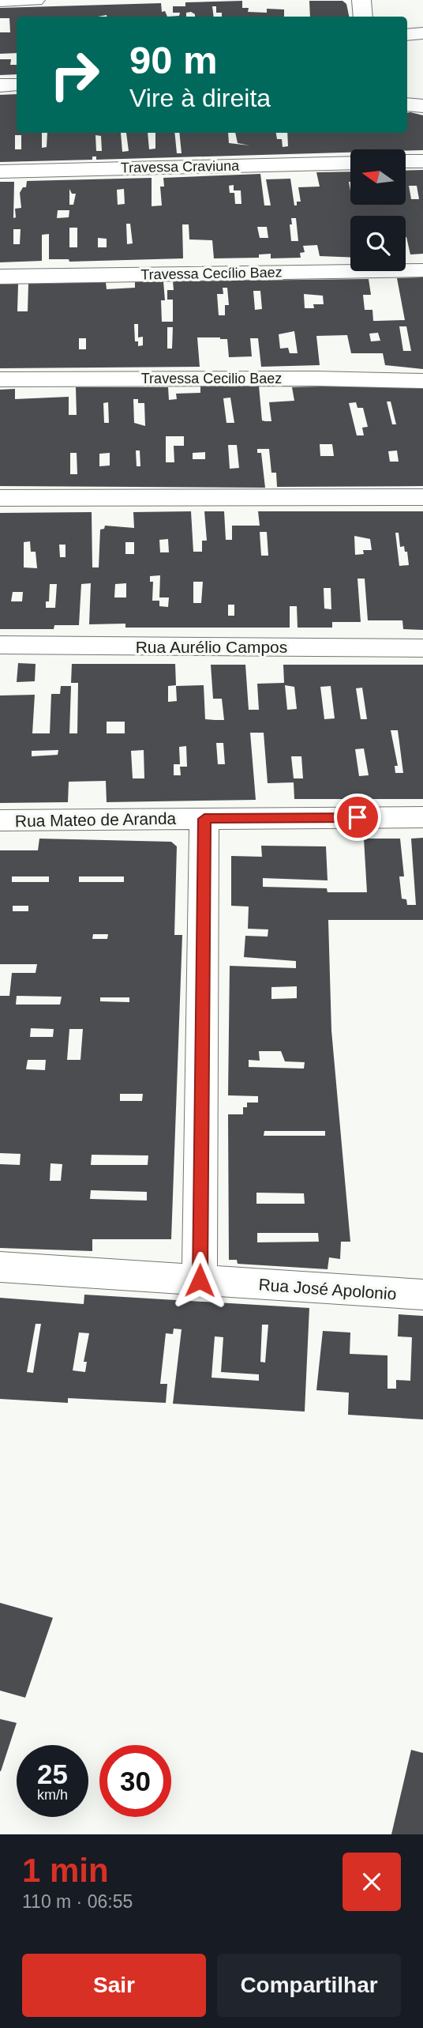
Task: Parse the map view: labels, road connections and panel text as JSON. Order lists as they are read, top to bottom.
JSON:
{
  "streets": {
    "street": [
      "Travessa Craviuna",
      "Travessa Cecílio Baez",
      "Travessa Cecilio Baez",
      "Rua Aurélio Campos",
      "Rua Mateo de Aranda",
      "Rua José Apolonio"
    ]
  },
  "north": "left",
  "page": {
    "turn": ["90 m", "Vire à direita"],
    "speed": "25 km/h",
    "limit": "30",
    "heading": ["1 min", "110 m · 06:55"],
    "buttons": ["Sair", "Compartilhar"]
  }
}
